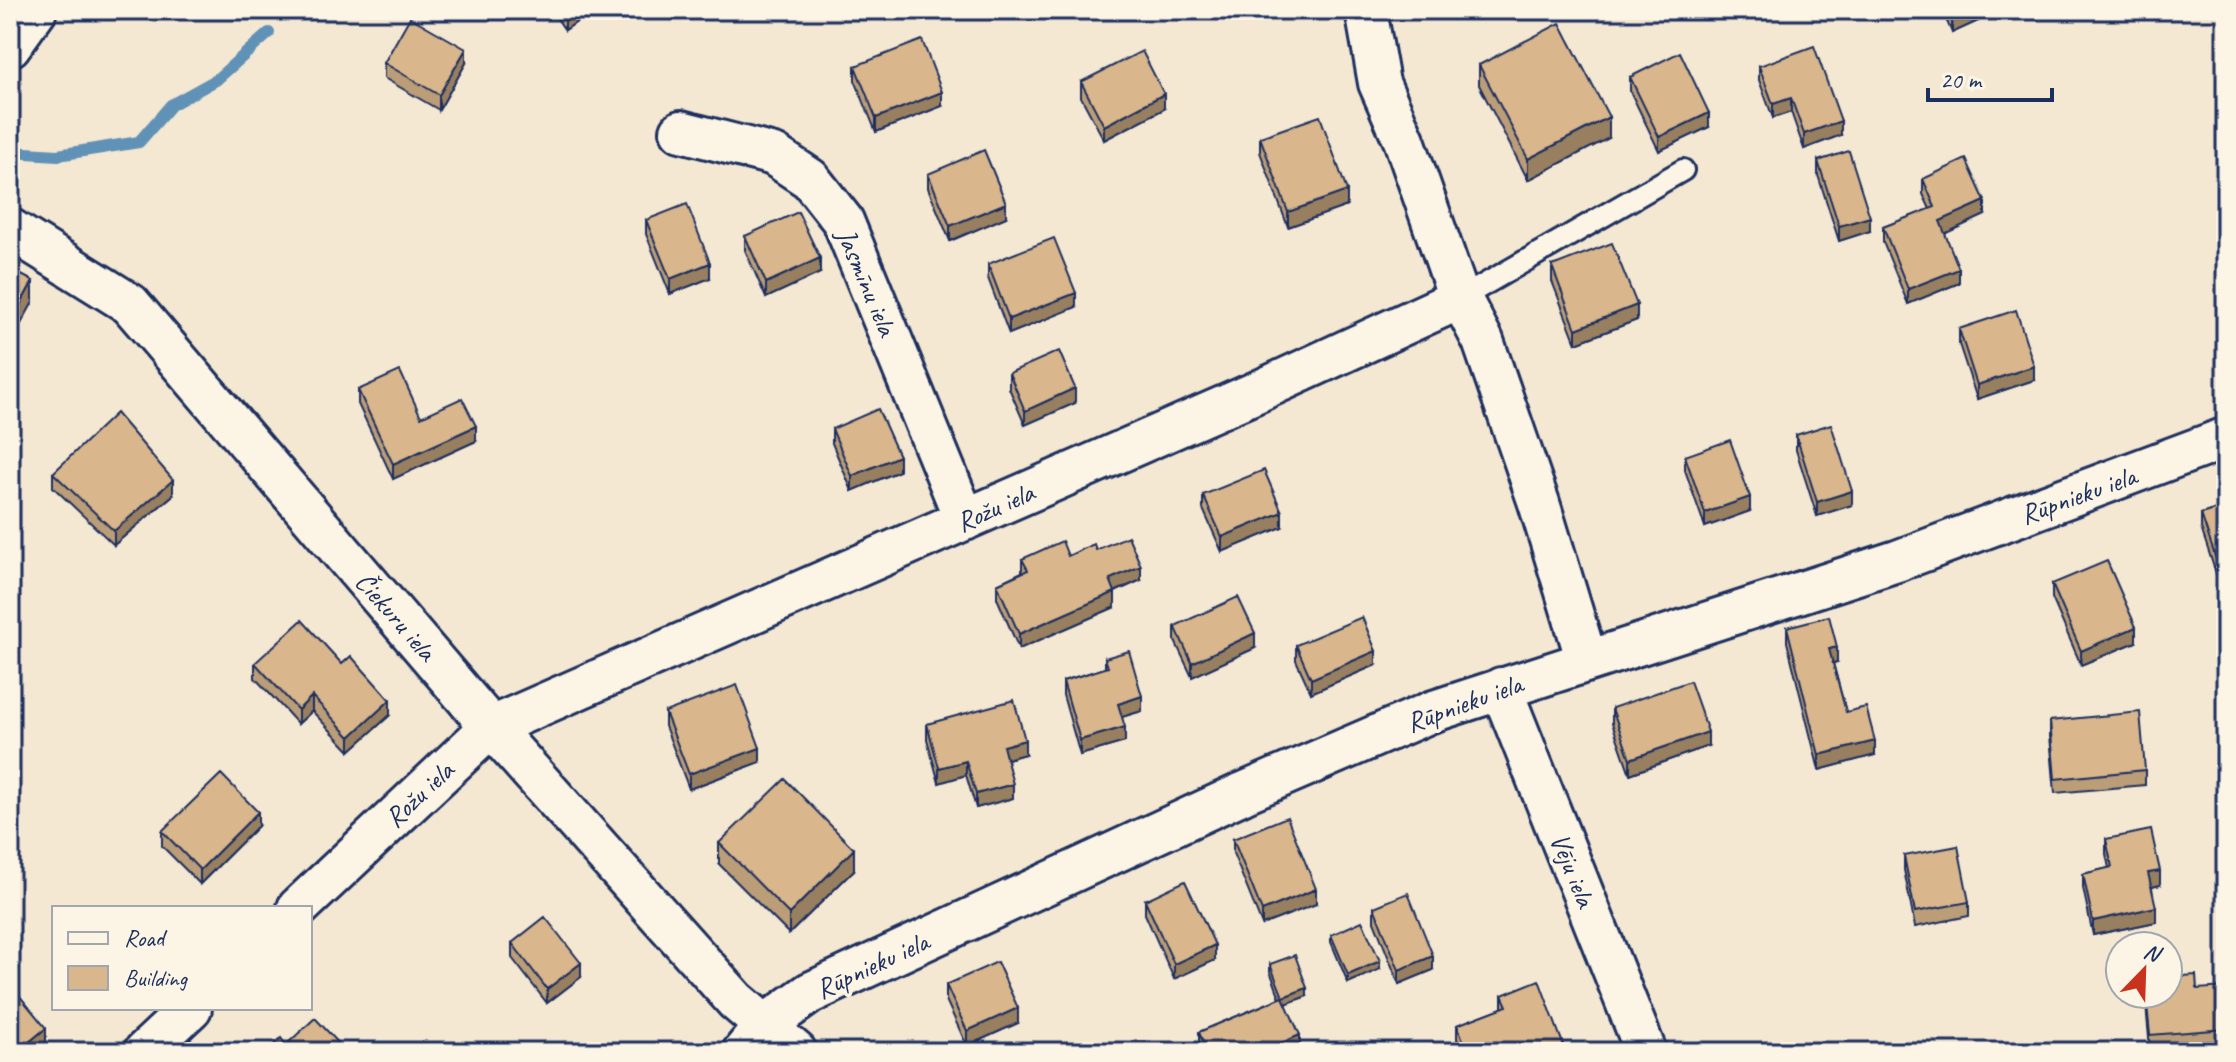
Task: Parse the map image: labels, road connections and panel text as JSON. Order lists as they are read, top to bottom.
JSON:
{
  "streets": {
    "street": [
      "Jasmīnu iela",
      "Rūpnieku iela",
      "Rožu iela",
      "Čiekuru iela",
      "Vēju iela"
    ]
  },
  "crossings": [
    ["Jasmīnu iela", "Rožu iela"],
    ["Rūpnieku iela", "Čiekuru iela"],
    ["Rūpnieku iela", "Vēju iela"],
    ["Rožu iela", "Čiekuru iela"]
  ],
  "legend": ["Road", "Building"],
  "scale_bar": "20 m",
  "north": "top right"
}
